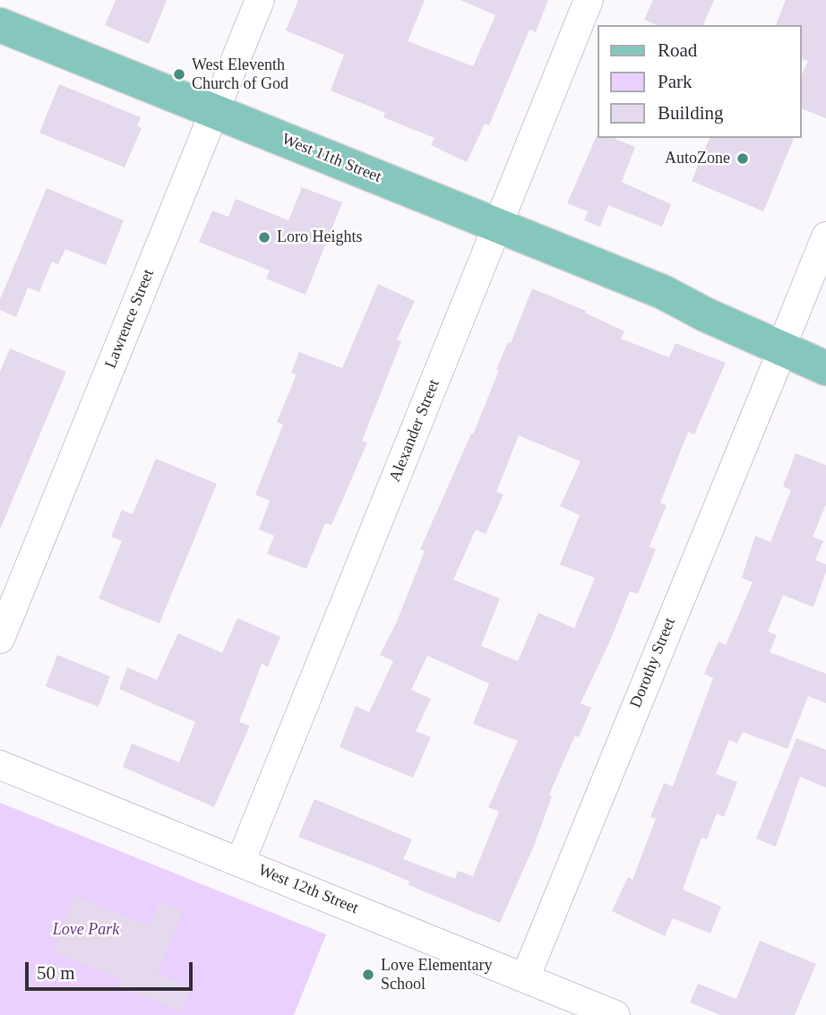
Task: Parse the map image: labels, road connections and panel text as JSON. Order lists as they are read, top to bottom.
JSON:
{
  "streets": {
    "main road": ["West 11th Street"],
    "street": [
      "Lawrence Street",
      "Alexander Street",
      "Dorothy Street",
      "West 12th Street"
    ]
  },
  "crossings": [
    ["West 11th Street", "Lawrence Street"],
    ["West 11th Street", "Alexander Street"],
    ["West 11th Street", "Dorothy Street"],
    ["Alexander Street", "West 12th Street"],
    ["Dorothy Street", "West 12th Street"]
  ],
  "parks": ["Love Park"],
  "places": [
    "West Eleventh Church of God",
    "AutoZone",
    "Loro Heights",
    "Love Elementary School"
  ],
  "legend": ["Road", "Park", "Building"],
  "scale_bar": "50 m"
}
